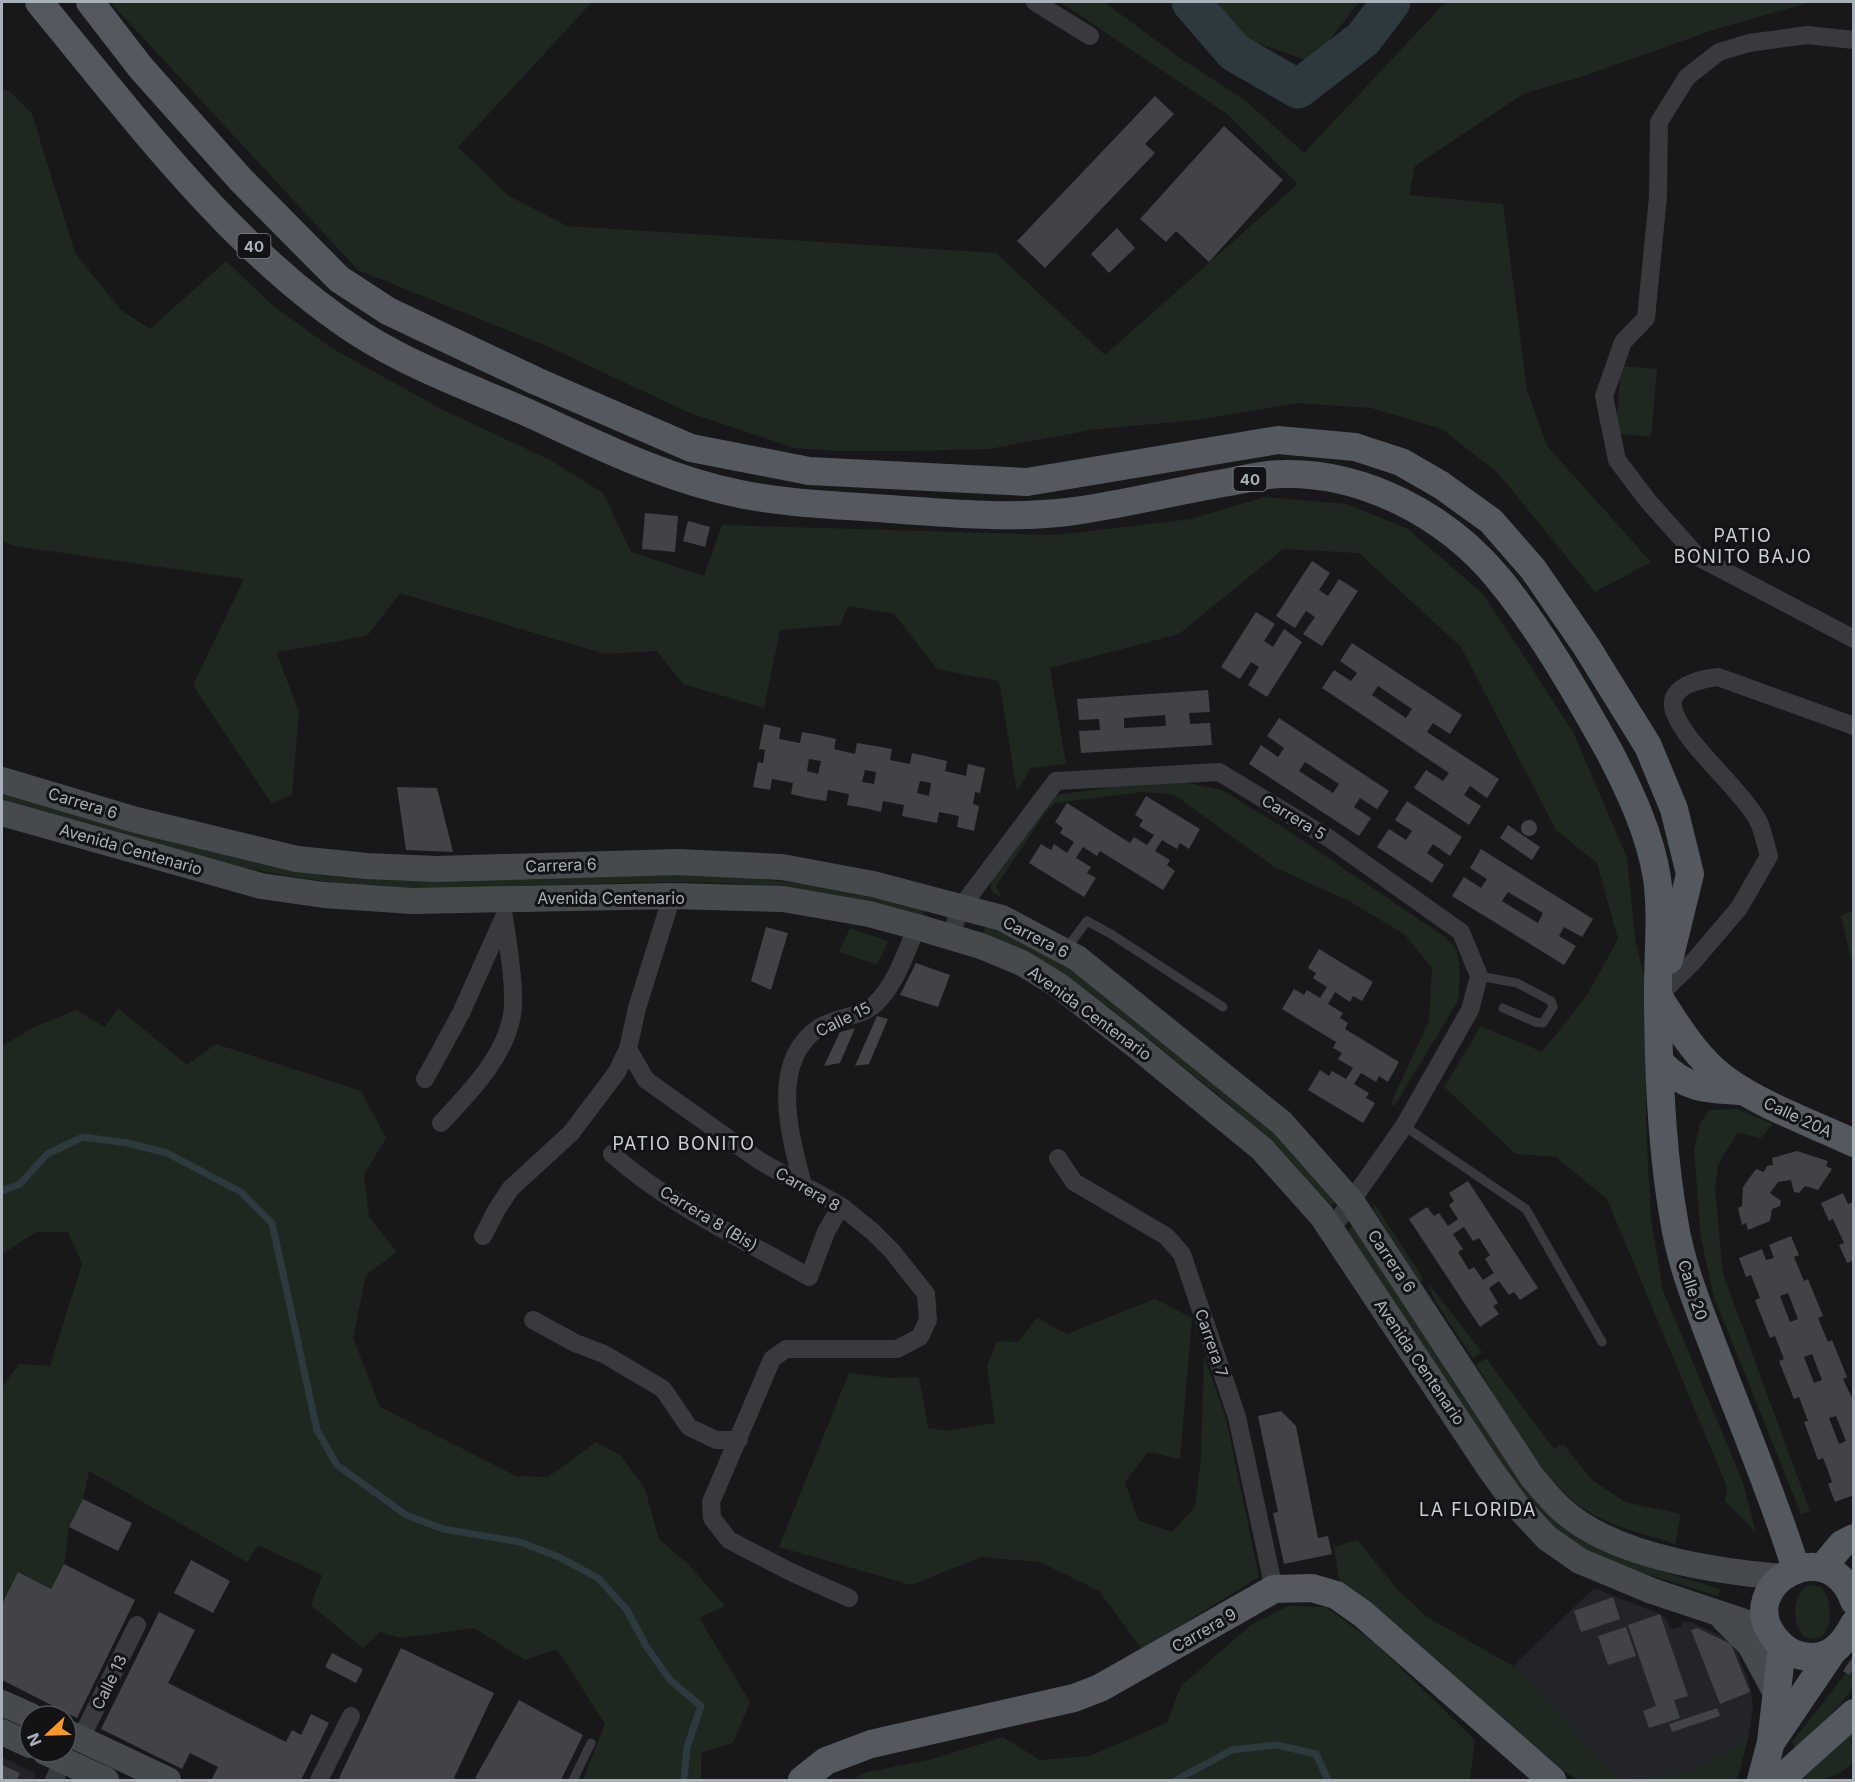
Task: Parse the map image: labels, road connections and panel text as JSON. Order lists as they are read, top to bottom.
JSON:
{
  "streets": {
    "main road": [
      "40",
      "Carrera 6",
      "Avenida Centenario",
      "Calle 20A",
      "Calle 20",
      "Carrera 9"
    ],
    "street": [
      "Carrera 5",
      "Calle 15",
      "Carrera 8",
      "Carrera 8 (Bis)",
      "Carrera 7",
      "Calle 13"
    ]
  },
  "crossings": [
    ["40", "Calle 20"],
    ["Carrera 6", "Carrera 5"],
    ["Carrera 6", "Calle 20"],
    ["Avenida Centenario", "Calle 15"],
    ["Calle 15", "Carrera 8"],
    ["Carrera 8", "Carrera 8 (Bis)"],
    ["Carrera 7", "Carrera 9"]
  ],
  "districts": ["PATIO BONITO BAJO", "PATIO BONITO", "LA FLORIDA"],
  "north": "left"
}
